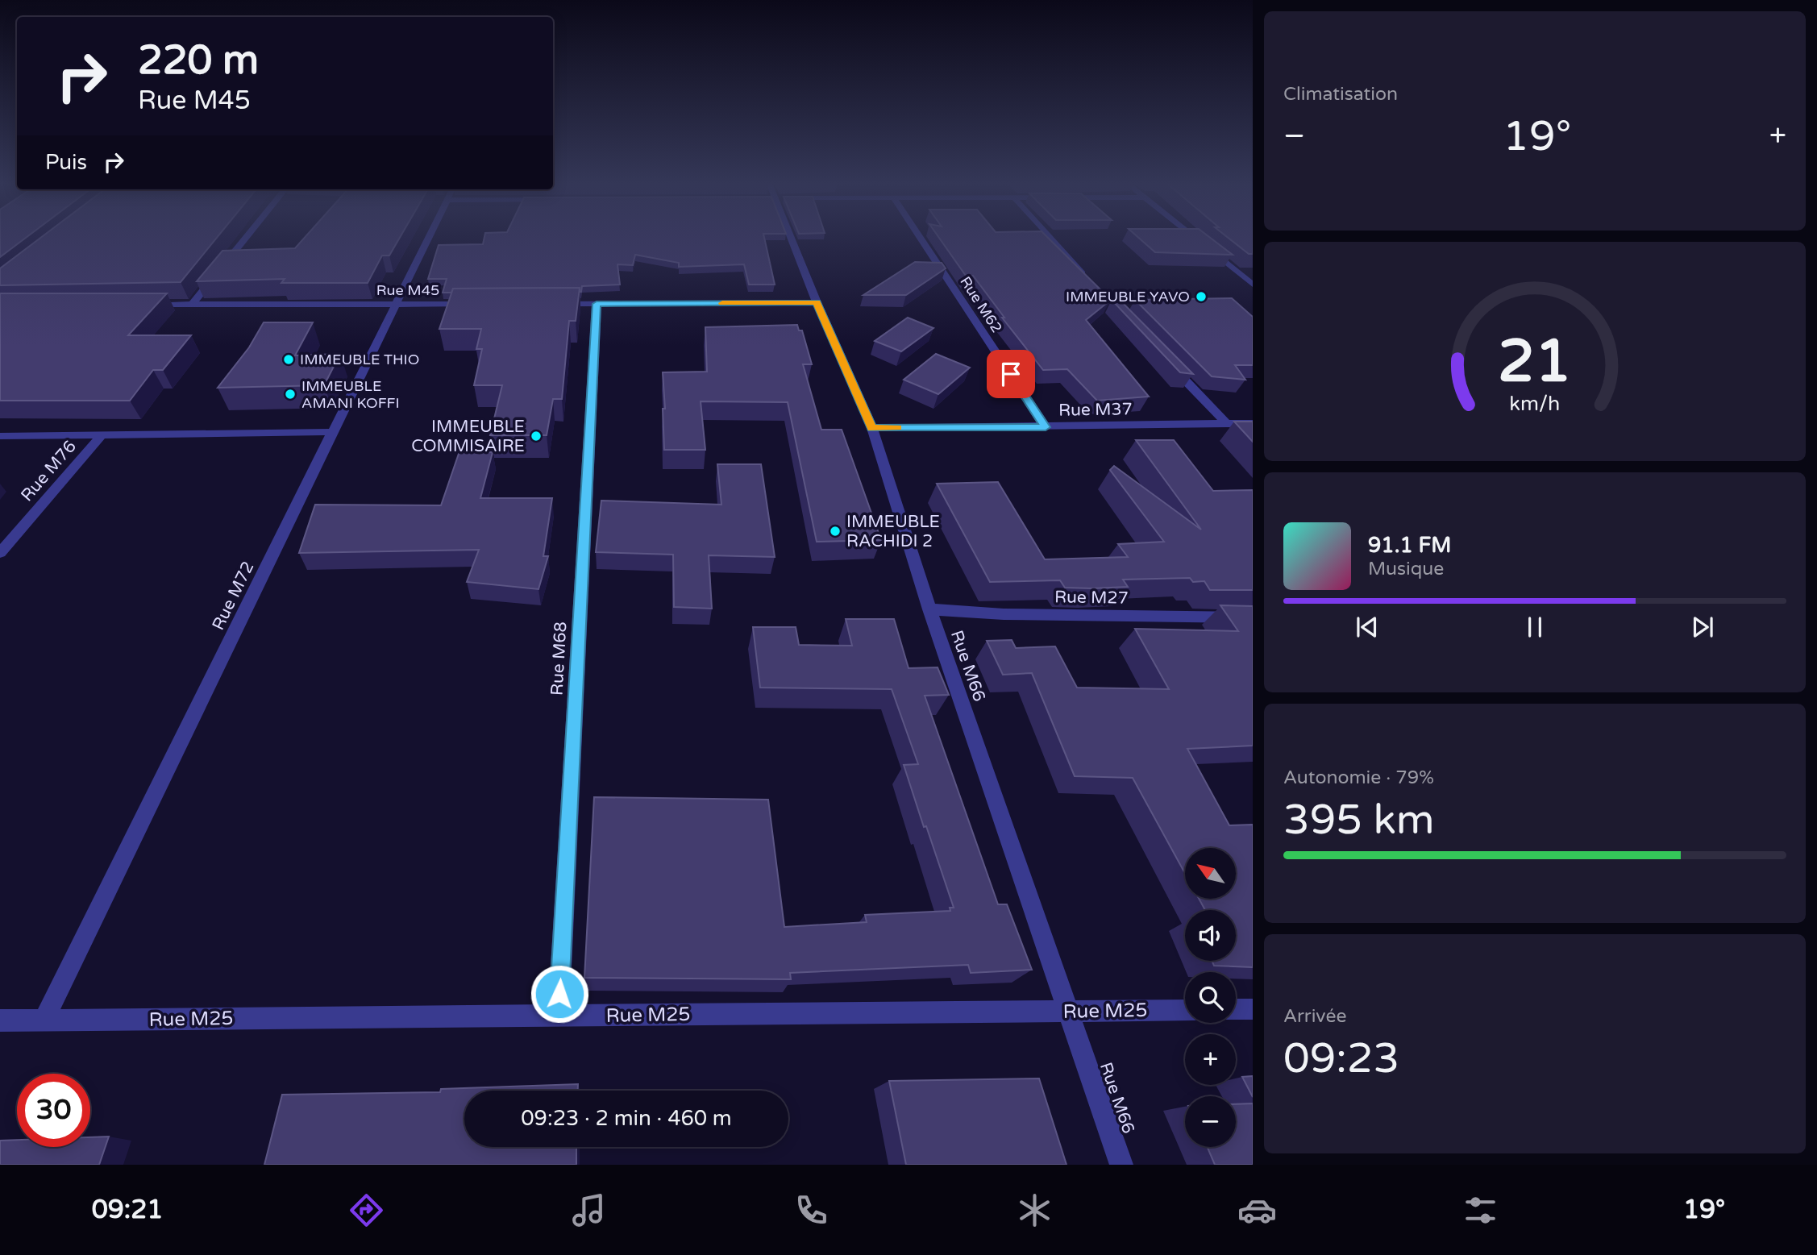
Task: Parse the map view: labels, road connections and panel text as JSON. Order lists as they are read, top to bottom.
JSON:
{
  "streets": {
    "street": [
      "Rue M45",
      "Rue M62",
      "Rue M37",
      "Rue M76",
      "Rue M72",
      "Rue M27",
      "Rue M68",
      "Rue M66",
      "Rue M25"
    ]
  },
  "crossings": [
    ["Rue M45", "Rue M72"],
    ["Rue M62", "Rue M37"],
    ["Rue M37", "Rue M66"],
    ["Rue M72", "Rue M25"],
    ["Rue M27", "Rue M66"],
    ["Rue M68", "Rue M25"],
    ["Rue M66", "Rue M25"]
  ],
  "places": [
    "IMMEUBLE YAVO",
    "IMMEUBLE THIO",
    "IMMEUBLE AMANI KOFFI",
    "IMMEUBLE COMMISAIRE",
    "IMMEUBLE RACHIDI 2"
  ],
  "north": "top left",
  "page": {
    "tile": [
      "Climatisation",
      ["Autonomie · 79%", "395 km"],
      ["Arrivée", "09:23"]
    ],
    "turn": ["220 m", "Rue M45"],
    "heat": ["−", "19°", "+"],
    "then": "Puis",
    "song": ["91.1 FM", "Musique"],
    "map_buttons": ["+", "−"],
    "limit": "30",
    "trip": "09:23 · 2 min · 460 m",
    "tabs": ["09:21", "19°"],
    "gauge": ["21", "km/h"]
  }
}
